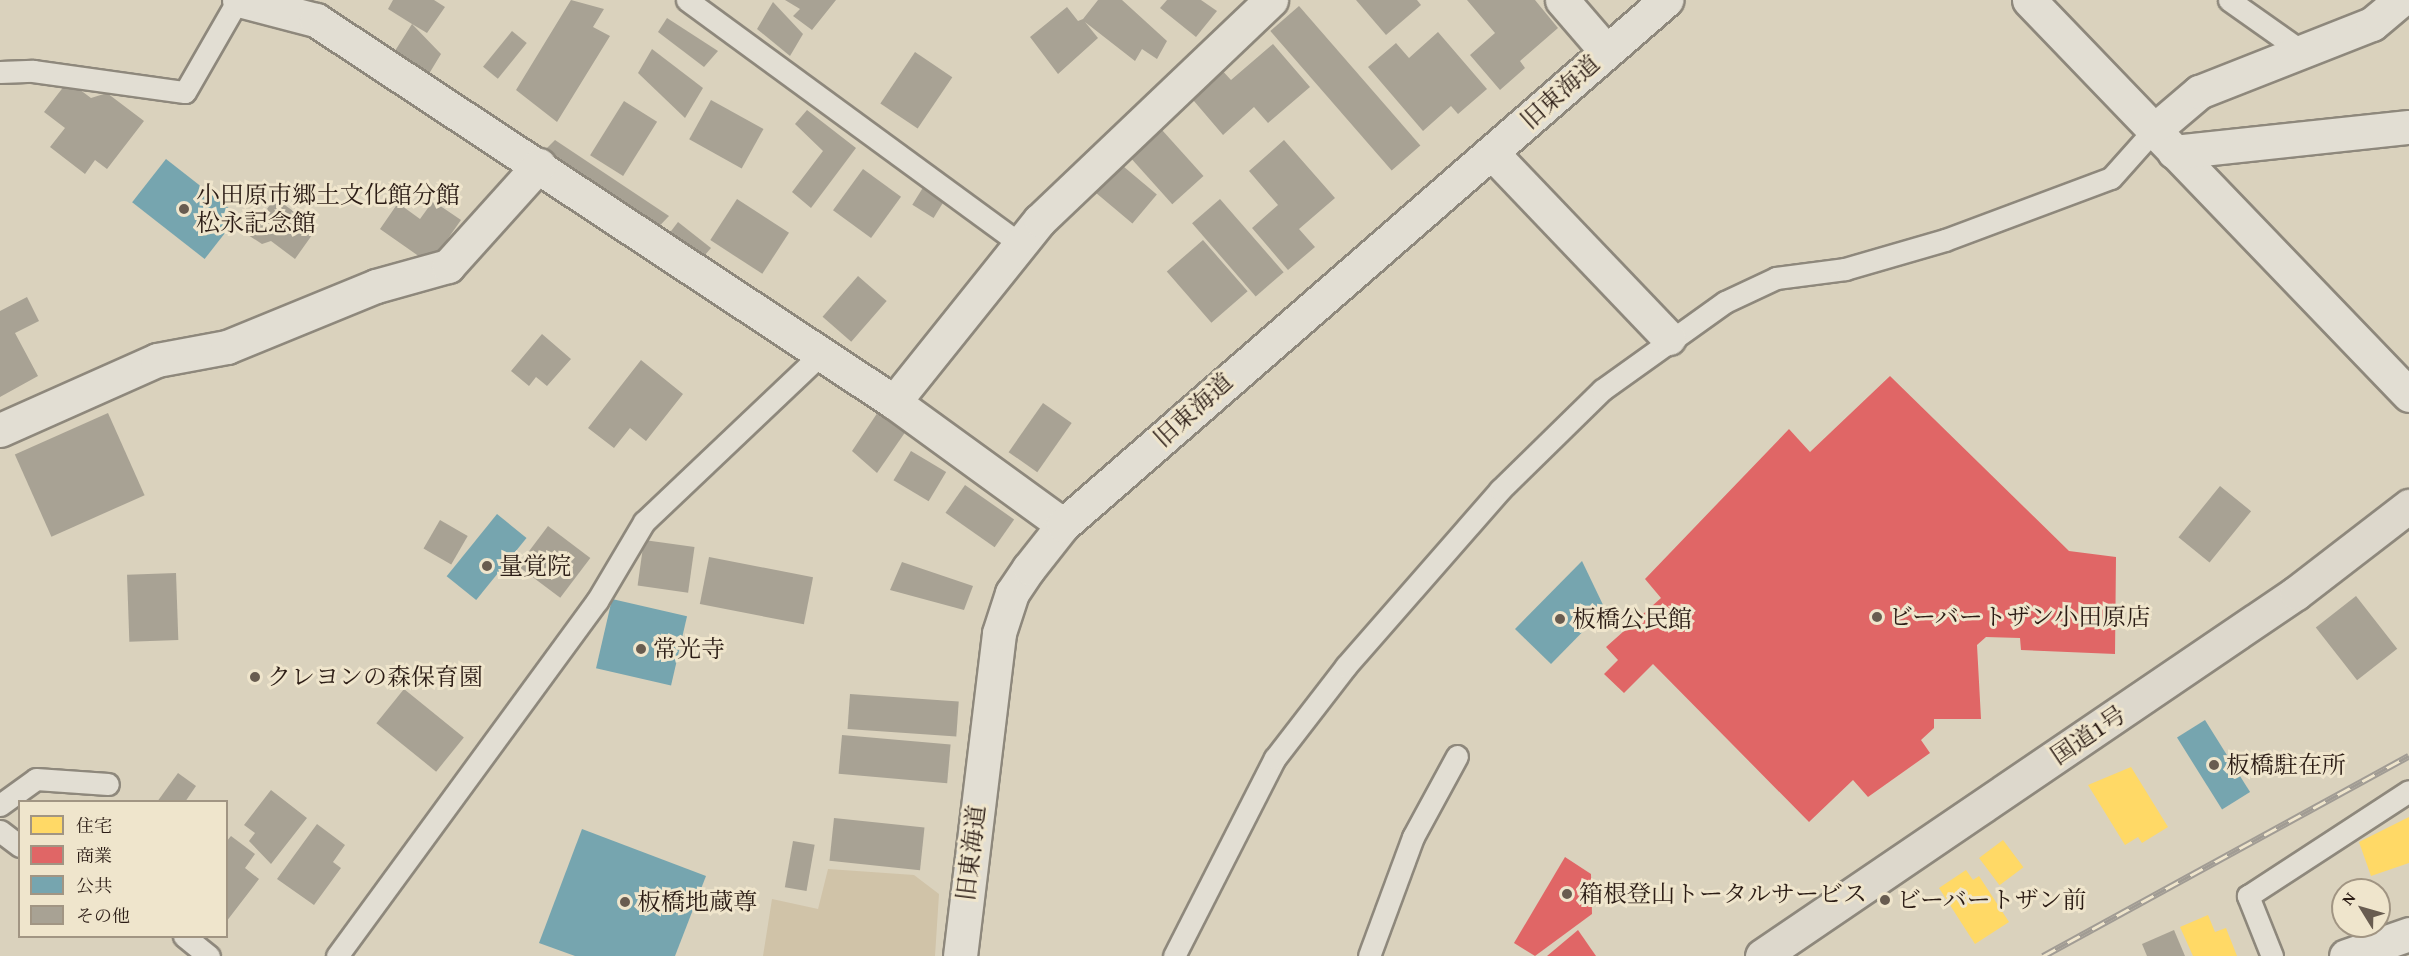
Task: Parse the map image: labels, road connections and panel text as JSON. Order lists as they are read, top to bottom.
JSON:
{
  "streets": {
    "highway": ["国道1号"],
    "street": ["旧東海道"]
  },
  "places": [
    "小田原市郷土文化館分館 松永記念館",
    "量覚院",
    "ビーバートザン小田原店",
    "板橋公民館",
    "常光寺",
    "クレヨンの森保育園",
    "板橋駐在所",
    "箱根登山トータルサービス",
    "ビーバートザン前",
    "板橋地蔵尊"
  ],
  "legend": [
    "住宅",
    "商業",
    "公共",
    "その他"
  ],
  "north": "top left"
}
